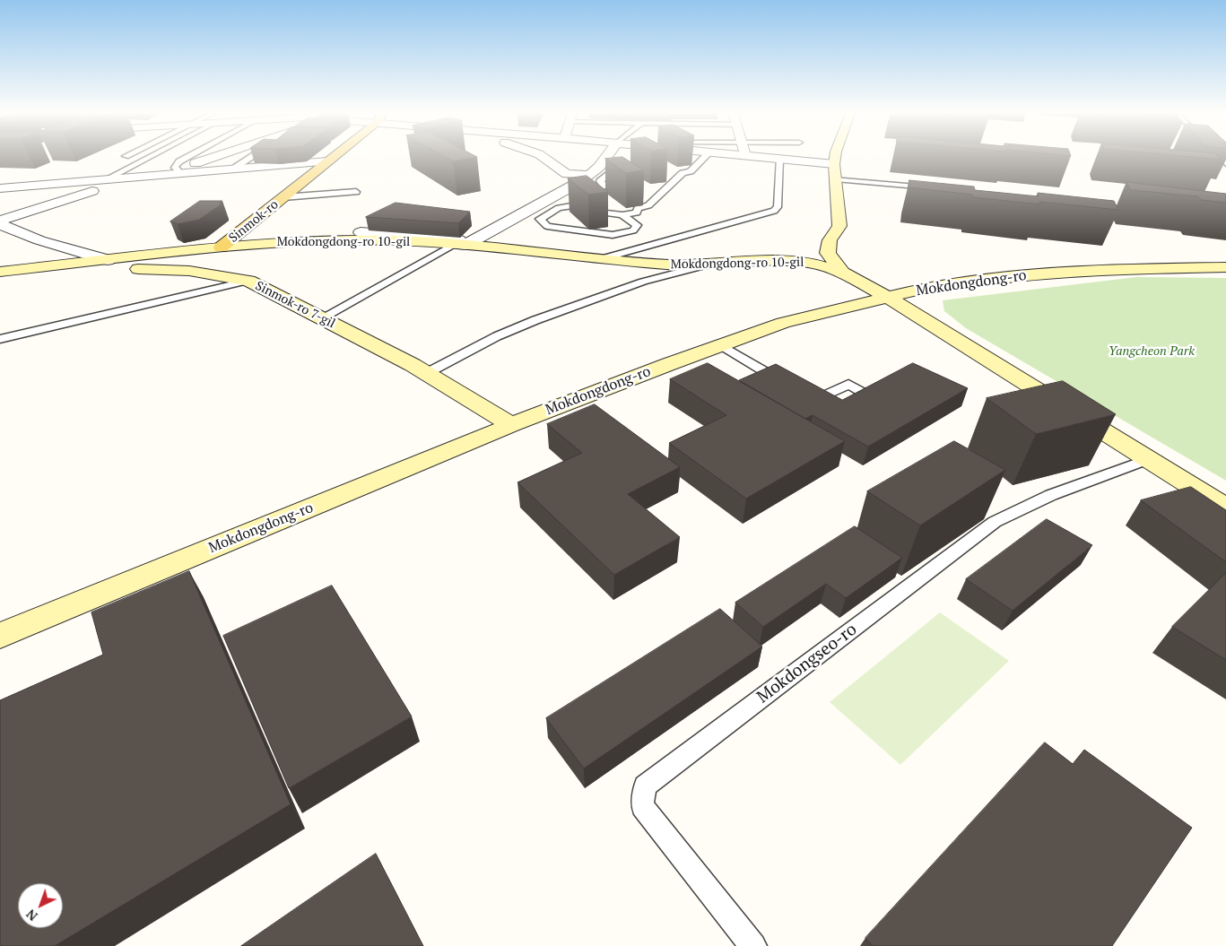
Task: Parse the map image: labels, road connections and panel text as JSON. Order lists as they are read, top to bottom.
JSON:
{
  "streets": {
    "main road": ["Sinmok-ro"],
    "street": ["Mokdongdong-ro 10-gil", "Mokdongdong-ro", "Sinmok-ro 7-gil"],
    "lane": ["Mokdongseo-ro"]
  },
  "crossings": [
    ["Sinmok-ro", "Mokdongdong-ro 10-gil"],
    ["Sinmok-ro", "Sinmok-ro 7-gil"],
    ["Mokdongdong-ro 10-gil", "Mokdongdong-ro"],
    ["Mokdongdong-ro 10-gil", "Mokdongseo-ro"],
    ["Mokdongdong-ro", "Sinmok-ro 7-gil"]
  ],
  "parks": ["Yangcheon Park"],
  "north": "bottom left"
}
